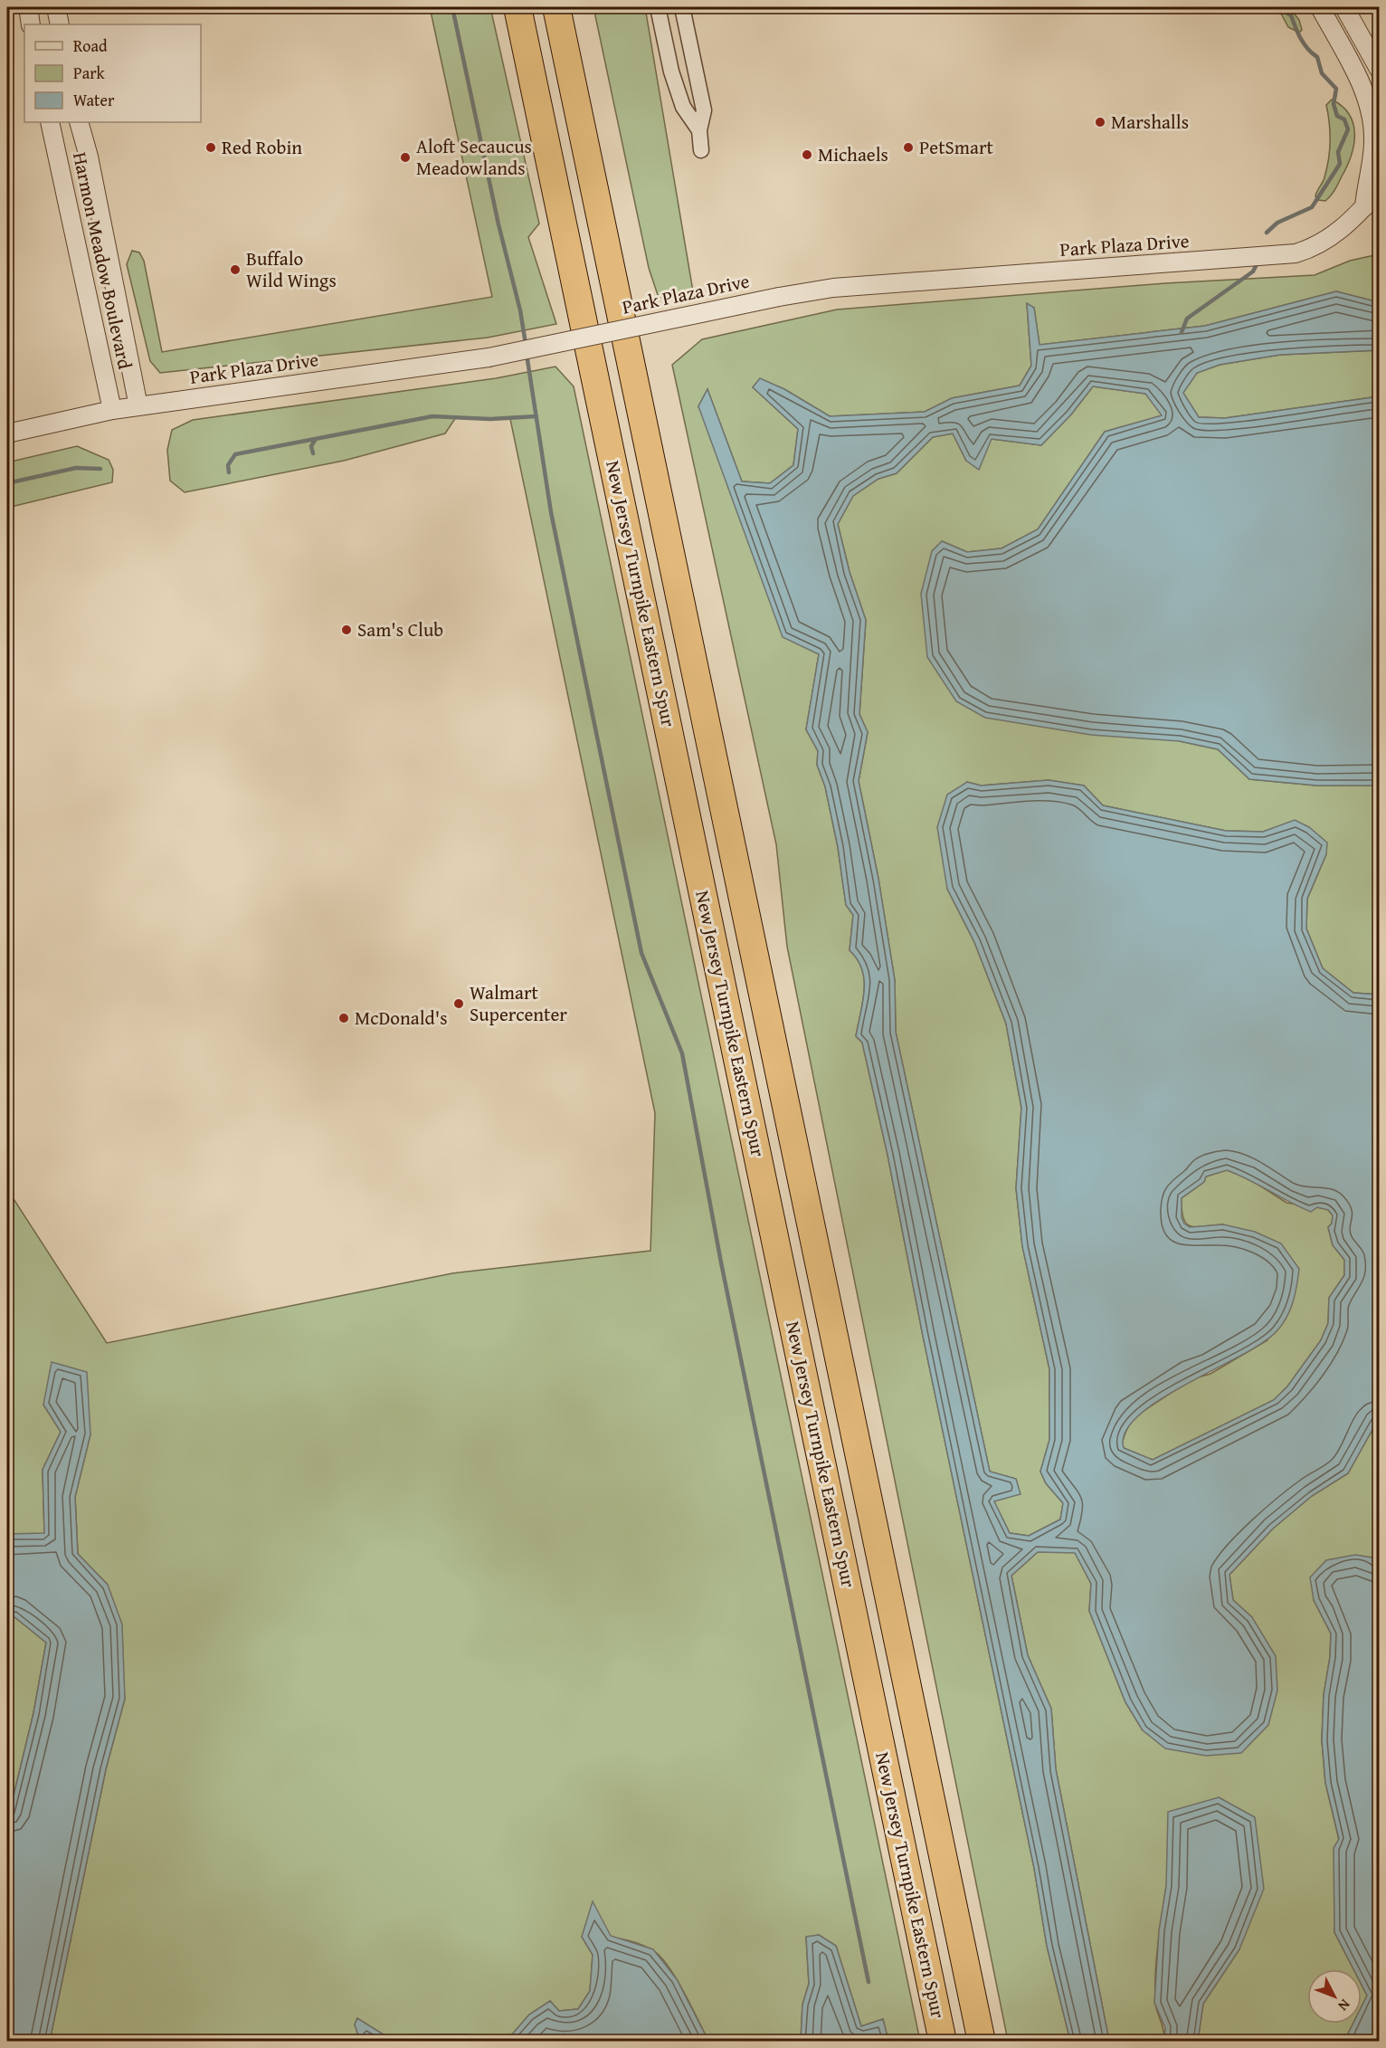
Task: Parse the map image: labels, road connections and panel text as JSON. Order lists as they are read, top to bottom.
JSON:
{
  "streets": {
    "highway": ["New Jersey Turnpike Eastern Spur"],
    "street": ["Park Plaza Drive", "Harmon Meadow Boulevard"]
  },
  "crossings": [
    ["Park Plaza Drive", "Harmon Meadow Boulevard"]
  ],
  "places": [
    "Marshalls",
    "Red Robin",
    "PetSmart",
    "Michaels",
    "Aloft Secaucus Meadowlands",
    "Buffalo Wild Wings",
    "Sam's Club",
    "Walmart Supercenter",
    "McDonald's"
  ],
  "legend": ["Road", "Park", "Water"],
  "north": "bottom right"
}
